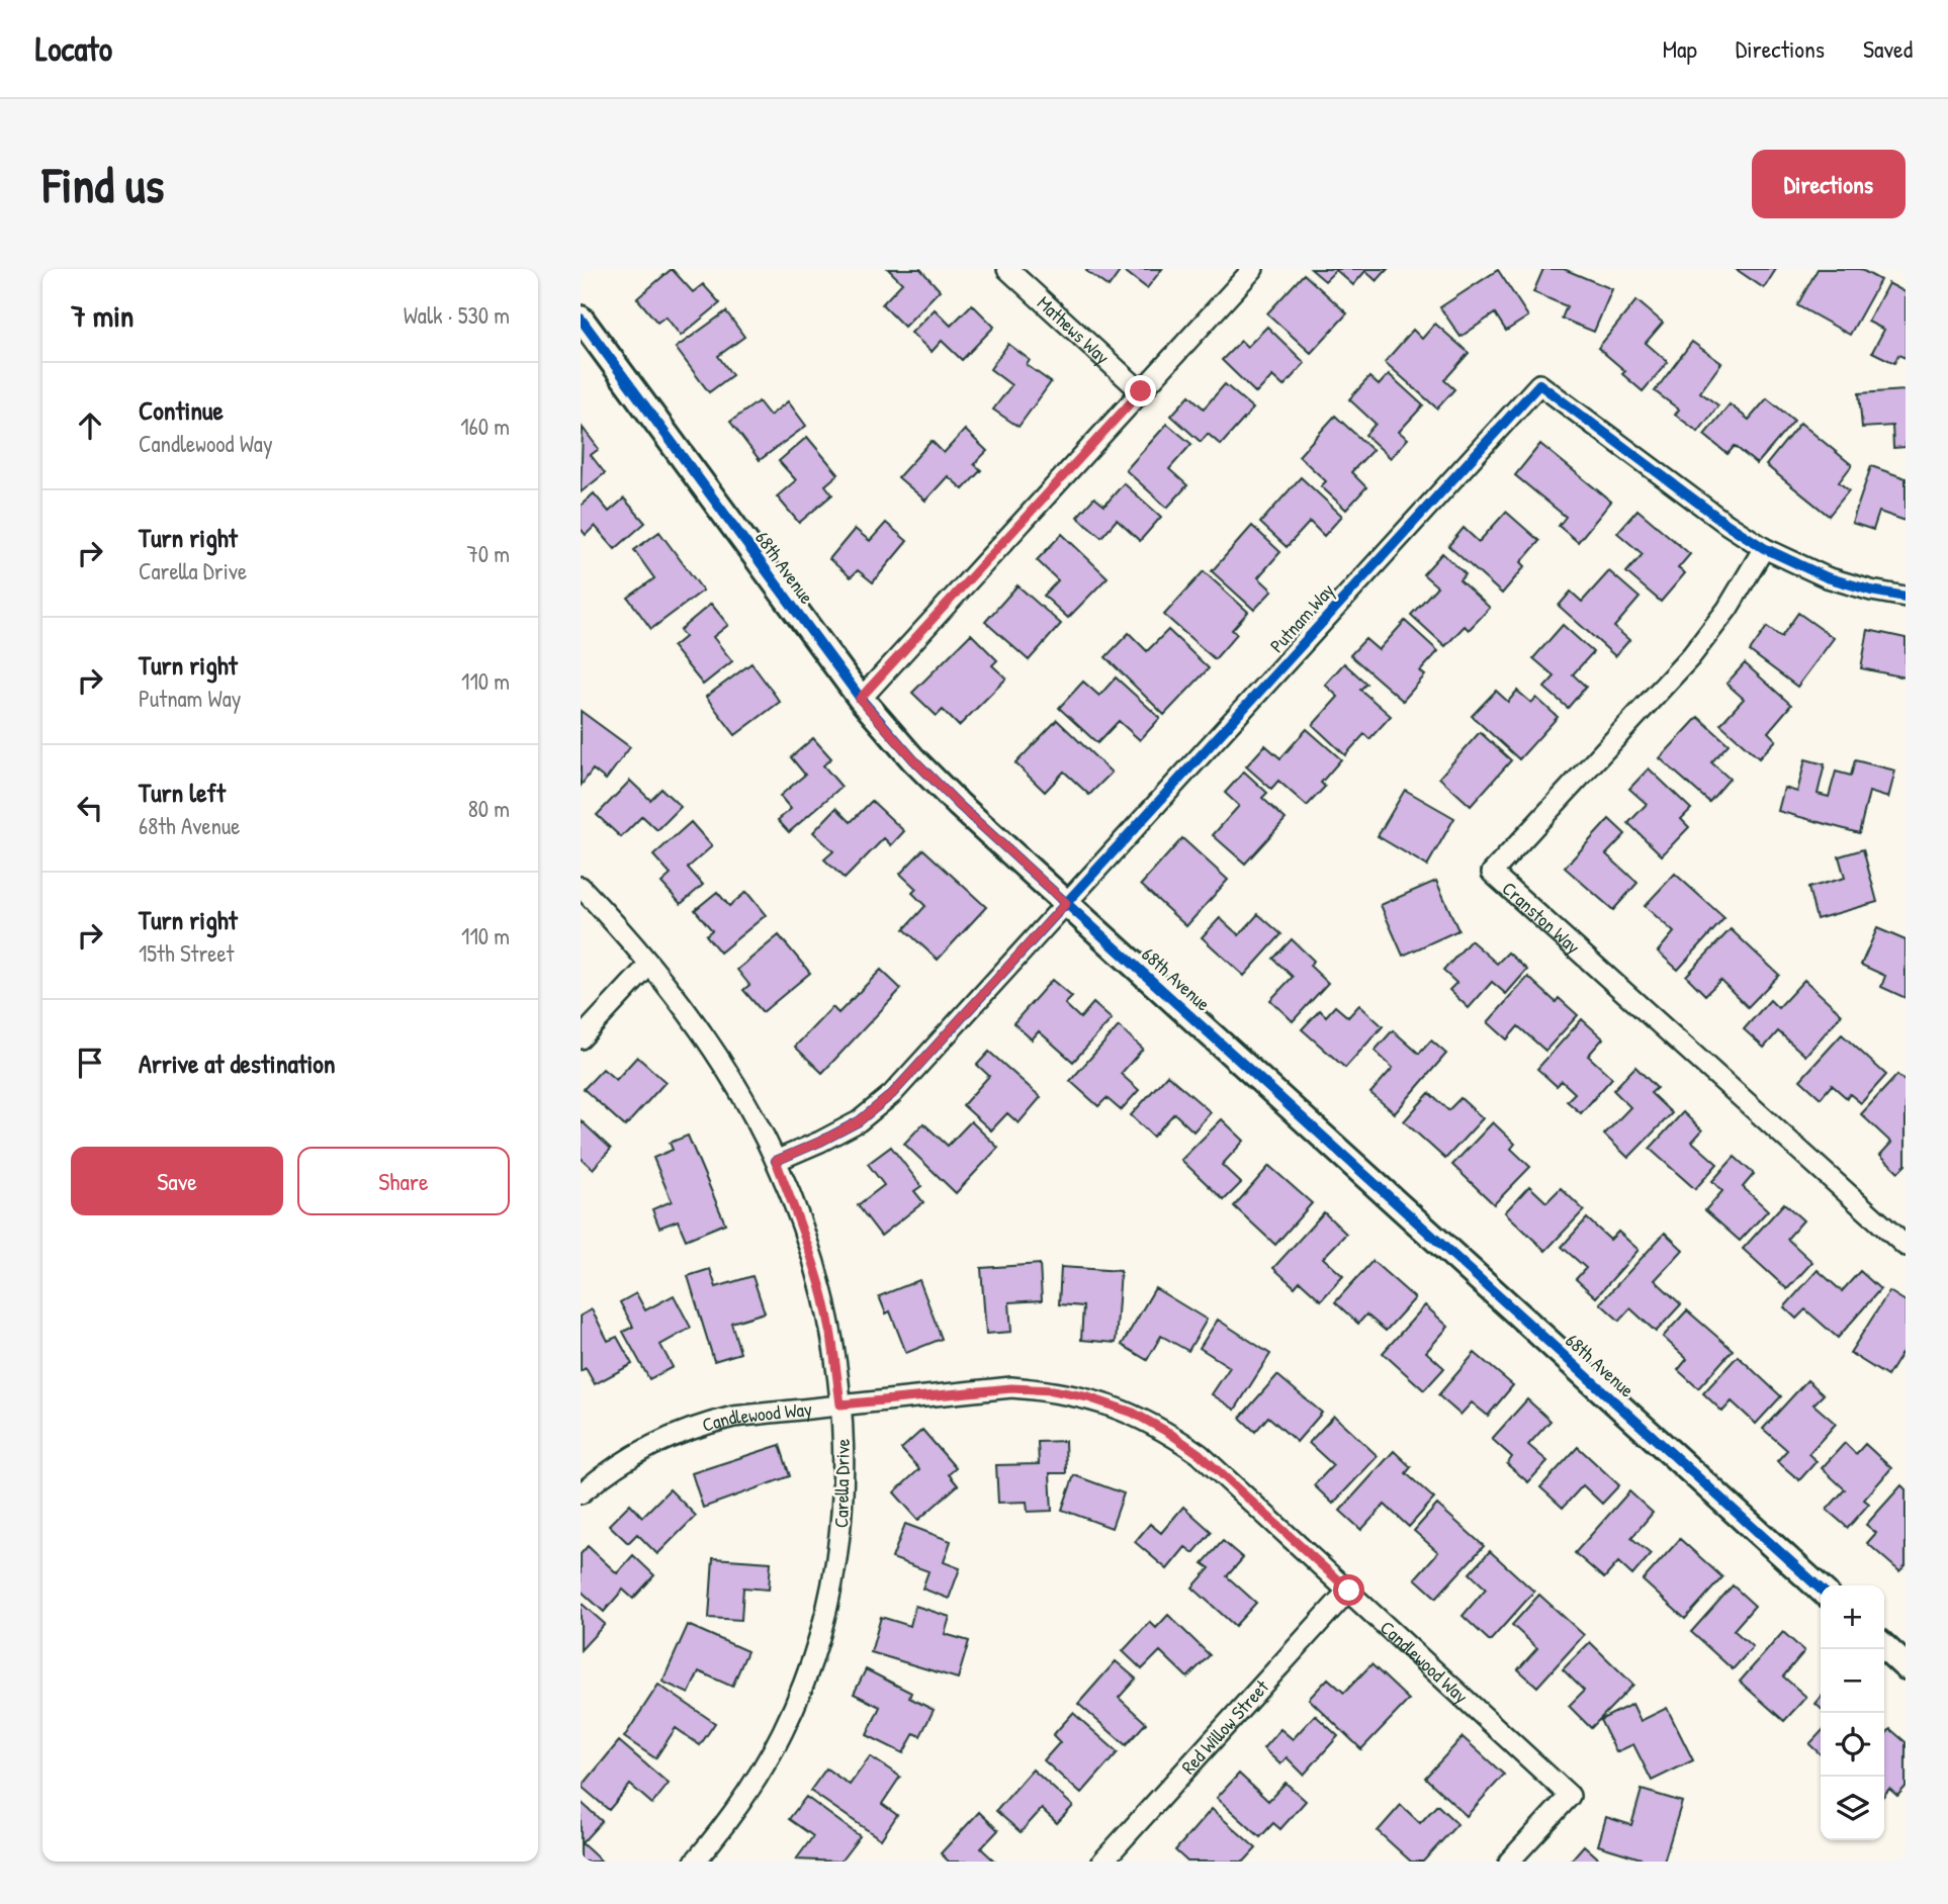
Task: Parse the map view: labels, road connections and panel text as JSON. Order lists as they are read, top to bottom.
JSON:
{
  "streets": {
    "street": [
      "Mathews Way",
      "68th Avenue",
      "Putnam Way",
      "Cranston Way",
      "Candlewood Way",
      "Carella Drive",
      "Red Willow Street"
    ]
  },
  "crossings": [
    ["68th Avenue", "Putnam Way"],
    ["Putnam Way", "Cranston Way"],
    ["Putnam Way", "Carella Drive"],
    ["Candlewood Way", "Carella Drive"],
    ["Candlewood Way", "Red Willow Street"]
  ],
  "page": {
    "header": "Locato",
    "nav": ["Map", "Directions", "Saved"],
    "buttons": [
      "Directions",
      ["Save", "Share"]
    ],
    "title": "Find us",
    "heading": ["7 min", "Walk · 530 m"],
    "list": [
      ["Continue", "Candlewood Way", "160 m"],
      ["Turn right", "Carella Drive", "70 m"],
      ["Turn right", "Putnam Way", "110 m"],
      ["Turn left", "68th Avenue", "80 m"],
      ["Turn right", "15th Street", "110 m"],
      "Arrive at destination"
    ],
    "map_buttons": ["+", "−"]
  }
}
